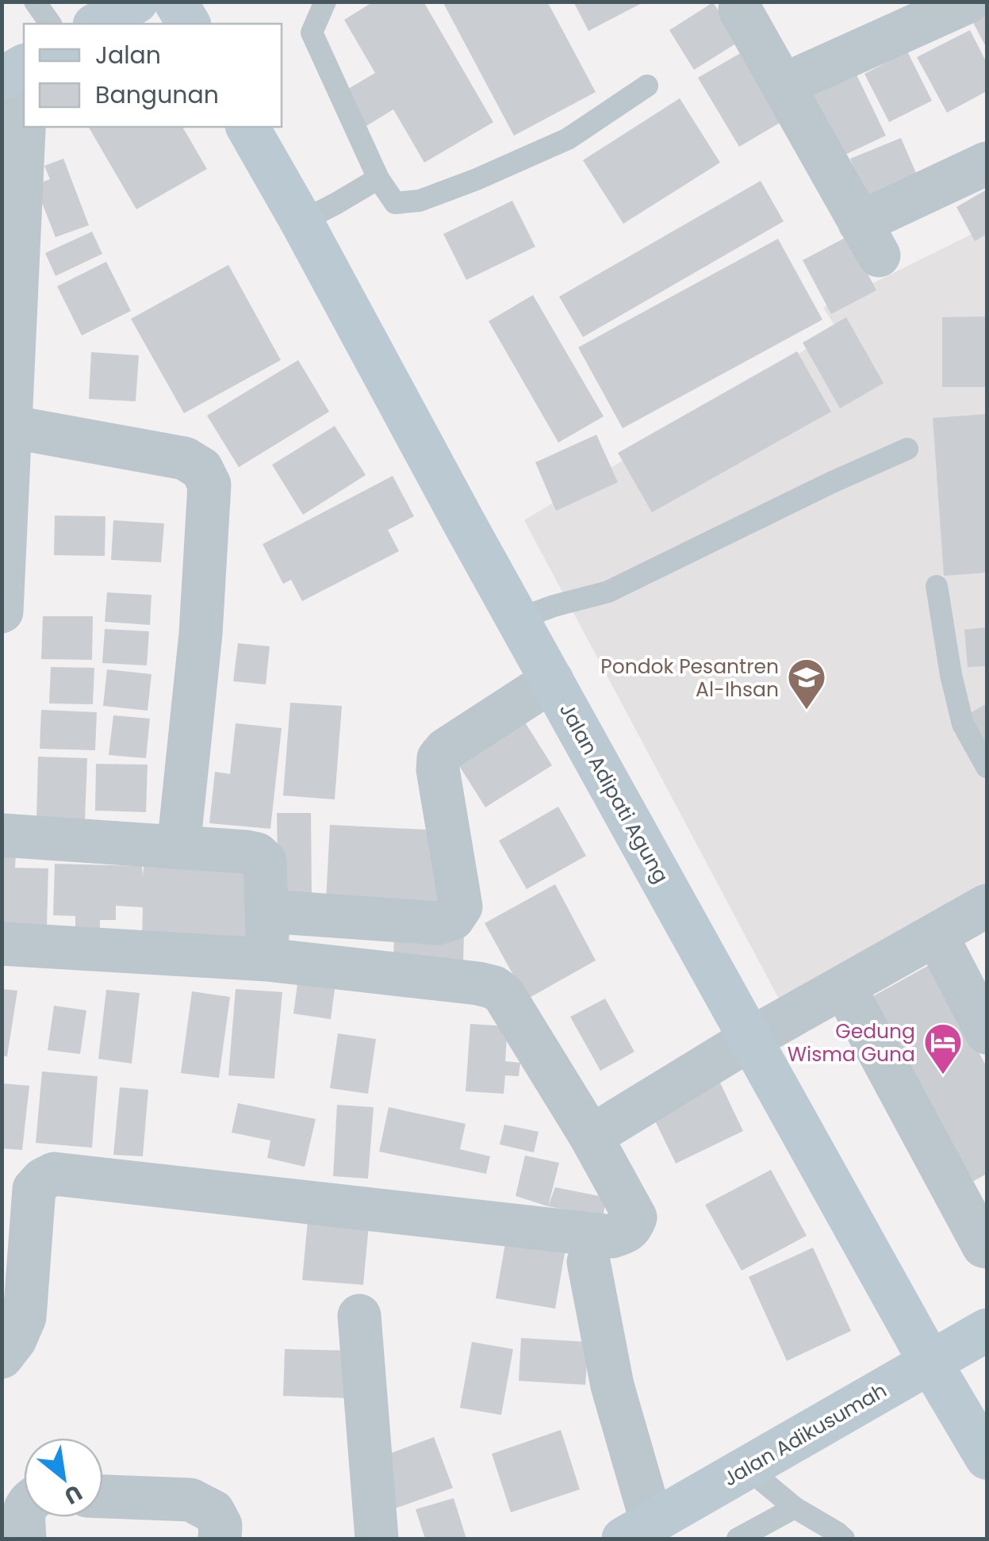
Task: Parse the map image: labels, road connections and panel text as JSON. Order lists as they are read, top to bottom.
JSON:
{
  "streets": {
    "main road": ["Jalan Adipati Agung", "Jalan Adikusumah"]
  },
  "crossings": [
    ["Jalan Adipati Agung", "Jalan Adikusumah"]
  ],
  "places": {
    "school or university": ["Pondok Pesantren Al-Ihsan"],
    "hotel": ["Gedung Wisma Guna"]
  },
  "legend": ["Jalan", "Bangunan"],
  "north": "bottom right"
}
